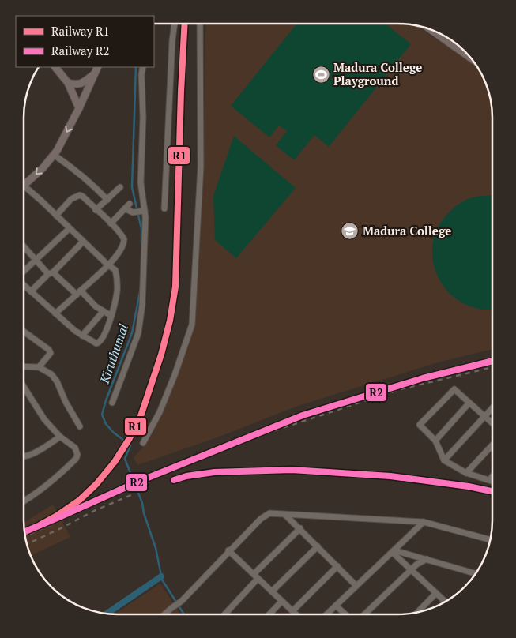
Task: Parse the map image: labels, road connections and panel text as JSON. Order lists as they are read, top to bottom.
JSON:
{
  "water": ["Kiruthumal"],
  "places": {
    "sports": ["Madura College Playground"],
    "school or university": ["Madura College"]
  },
  "lines": ["rail line R1", "rail line R2"],
  "legend": ["Railway R1", "Railway R2"]
}
